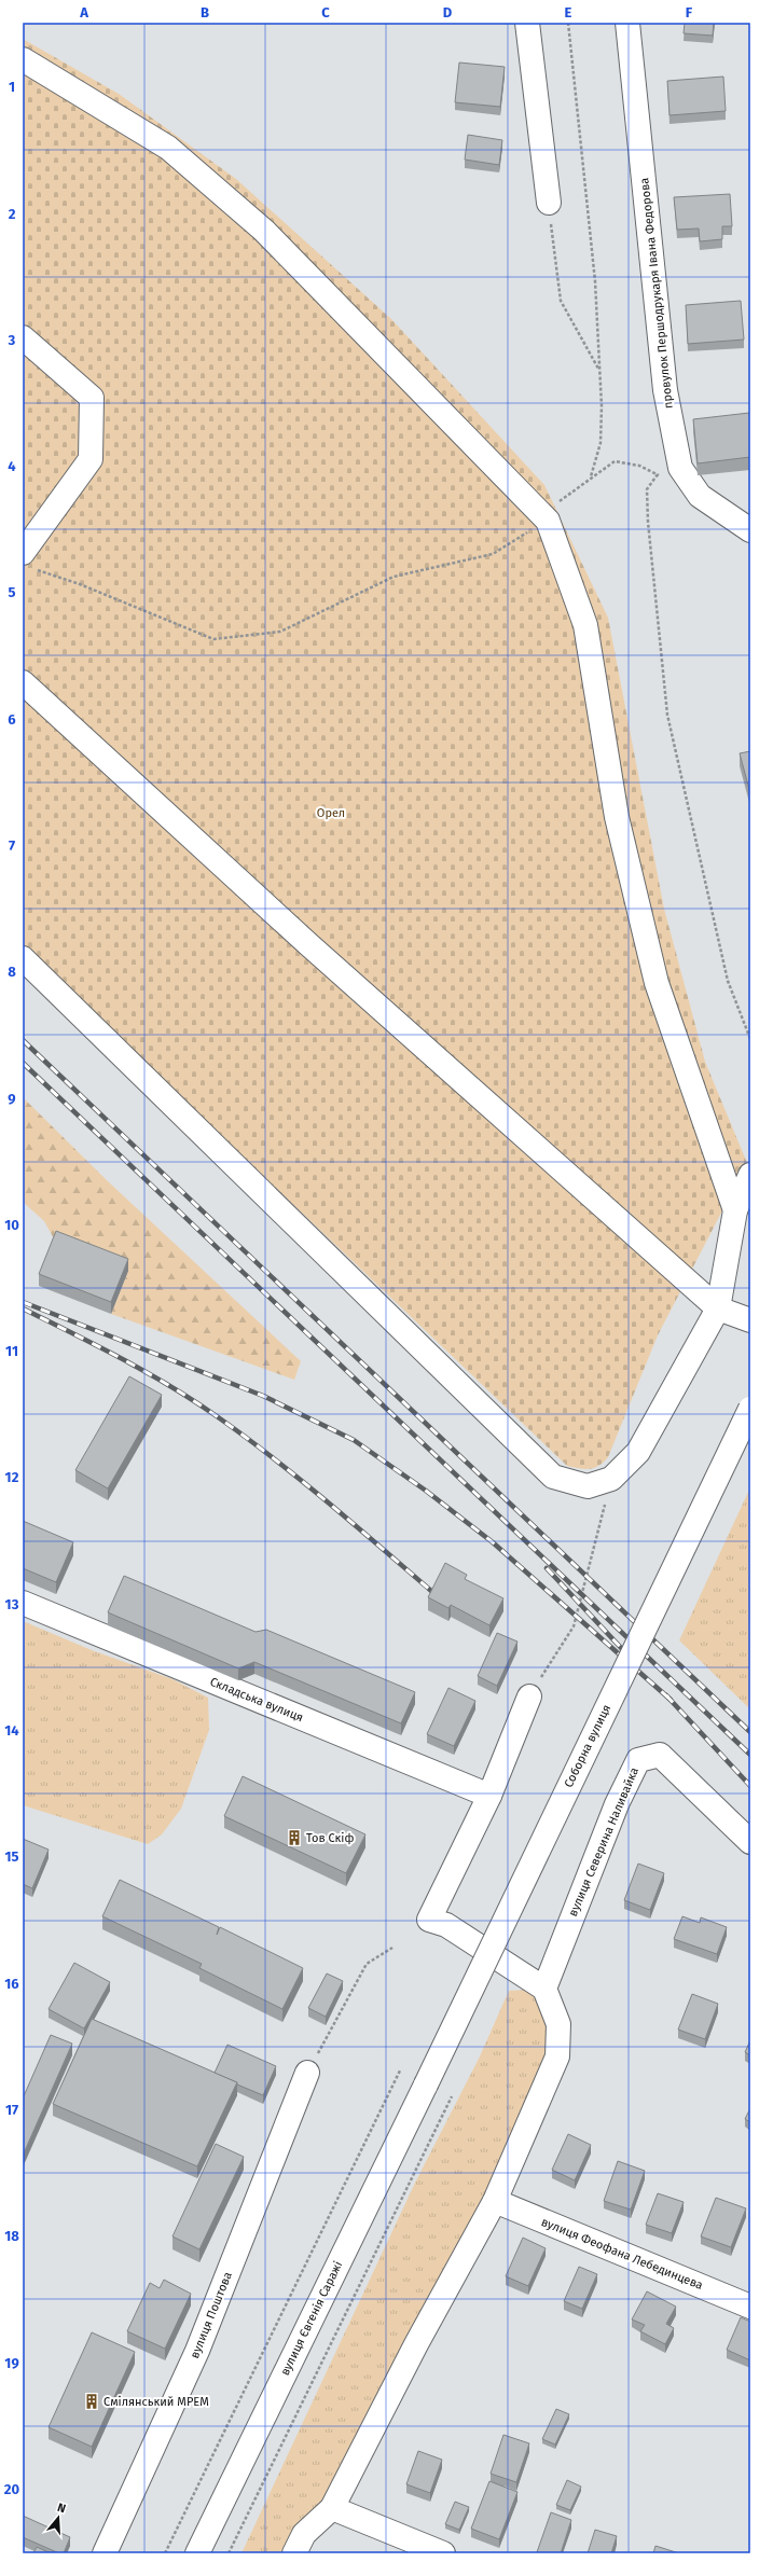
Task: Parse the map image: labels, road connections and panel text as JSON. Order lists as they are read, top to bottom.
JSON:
{
  "streets": {
    "street": [
      "провулок Першодрукаря Івана Федорова",
      "Складська вулиця",
      "Соборна вулиця",
      "вулиця Северина Наливайка",
      "вулиця Феофана Лебединцева",
      "вулиця Поштова",
      "вулиця Євгенія Саражі"
    ]
  },
  "crossings": [
    ["Соборна вулиця", "вулиця Євгенія Саражі"]
  ],
  "parks": ["Орел"],
  "places": {
    "building": ["Тов Скіф", "Смілянський МРЕМ"]
  },
  "north": "top",
  "grid": {
    "columns": [
      "A",
      "B",
      "C",
      "D",
      "E",
      "F"
    ],
    "rows": [
      "1",
      "2",
      "3",
      "4",
      "5",
      "6",
      "7",
      "8",
      "9",
      "10",
      "11",
      "12",
      "13",
      "14",
      "15",
      "16",
      "17",
      "18",
      "19",
      "20"
    ]
  }
}
